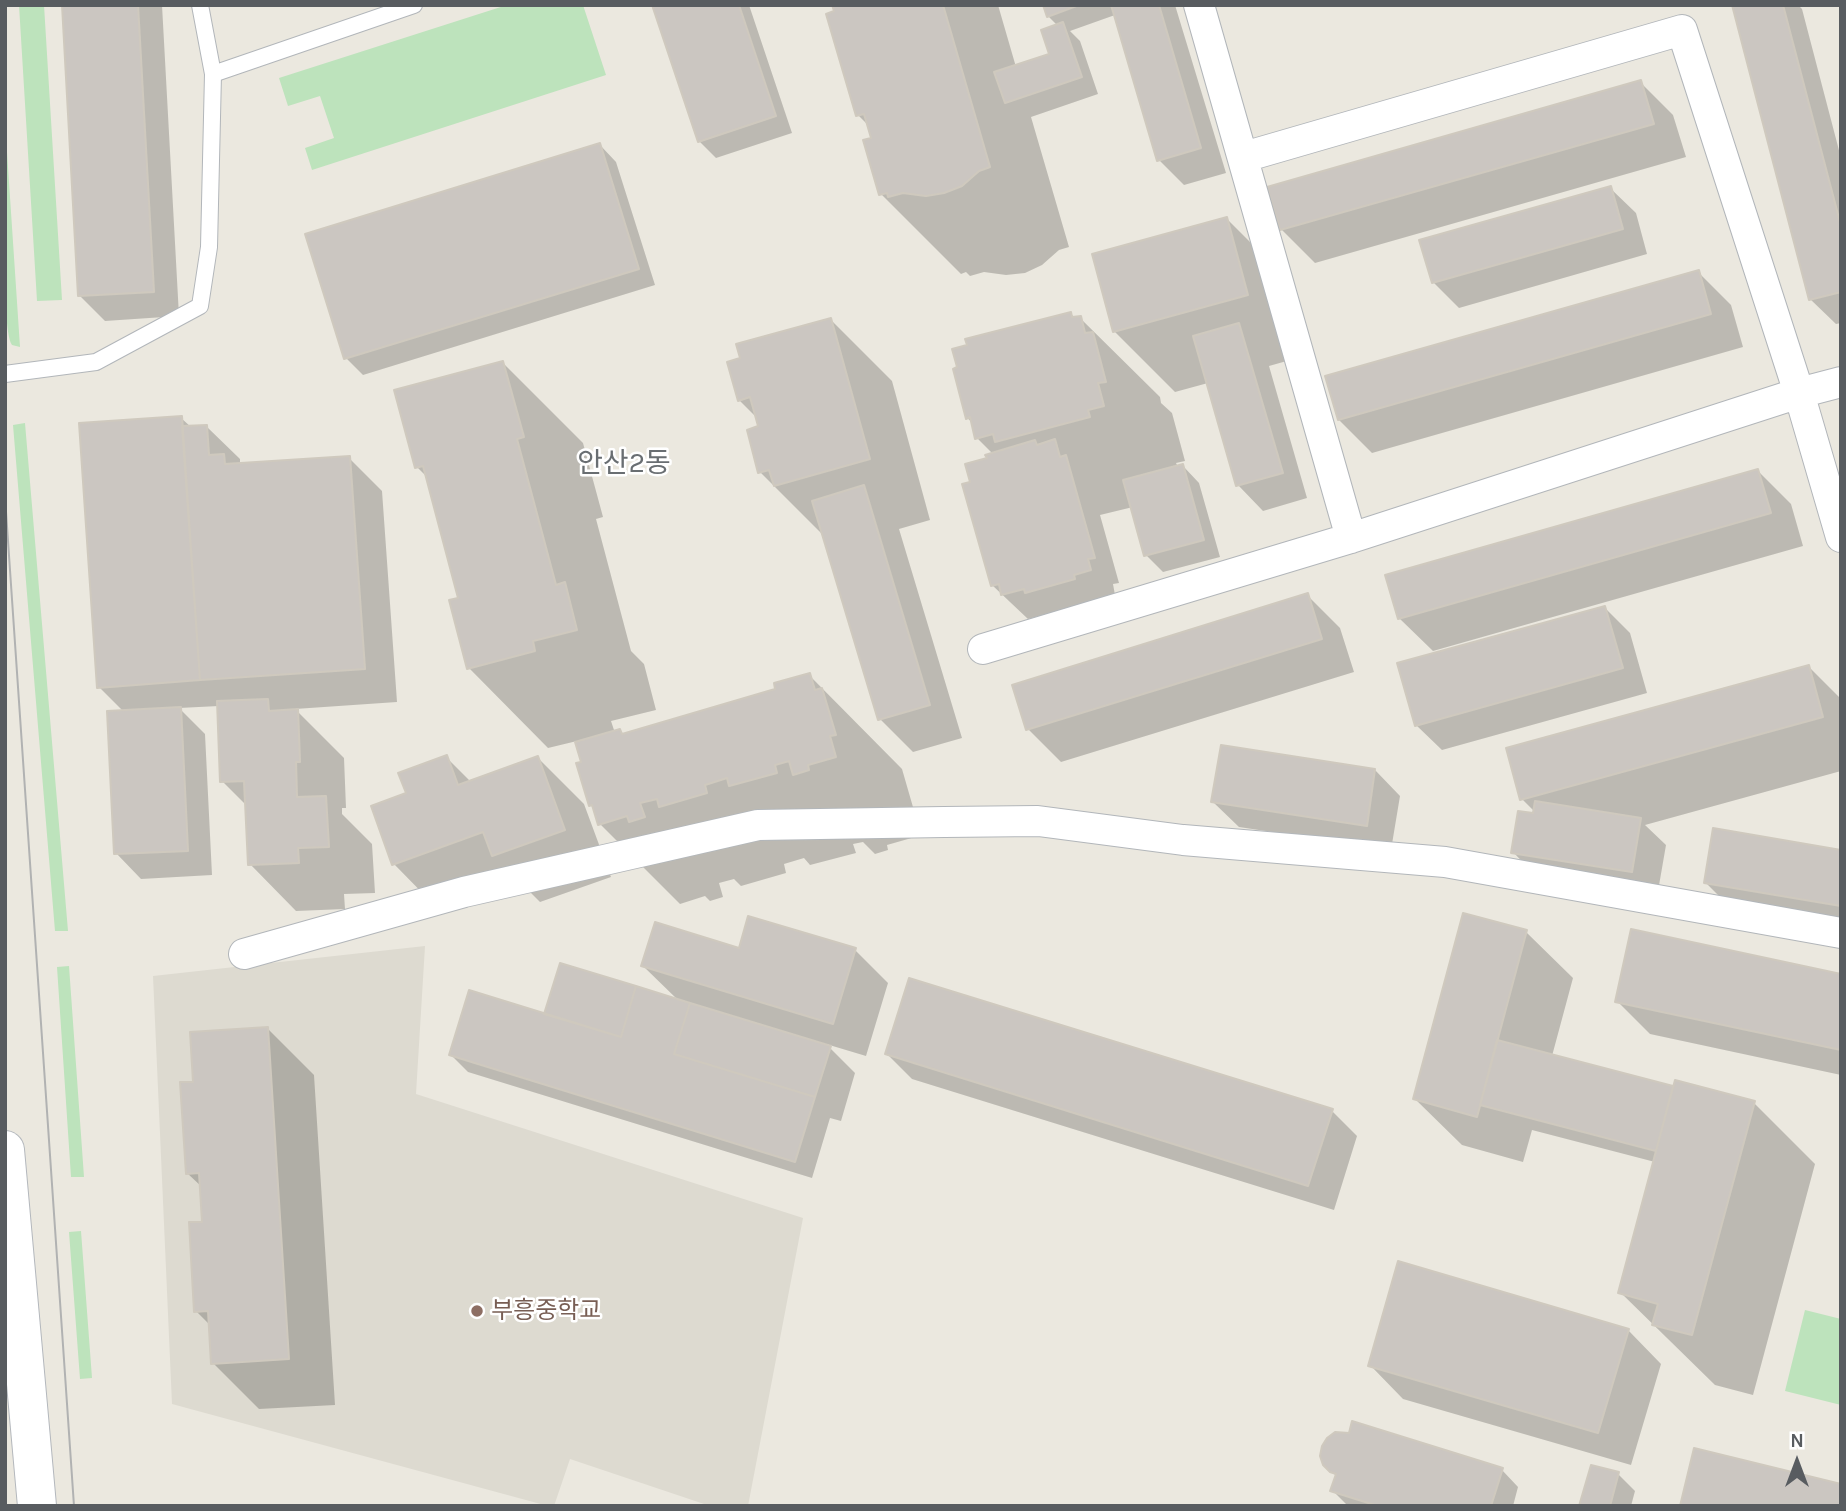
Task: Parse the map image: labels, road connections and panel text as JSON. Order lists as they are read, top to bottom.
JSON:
{
  "districts": ["안산2동"],
  "places": ["부흥중학교"],
  "north": "top"
}
